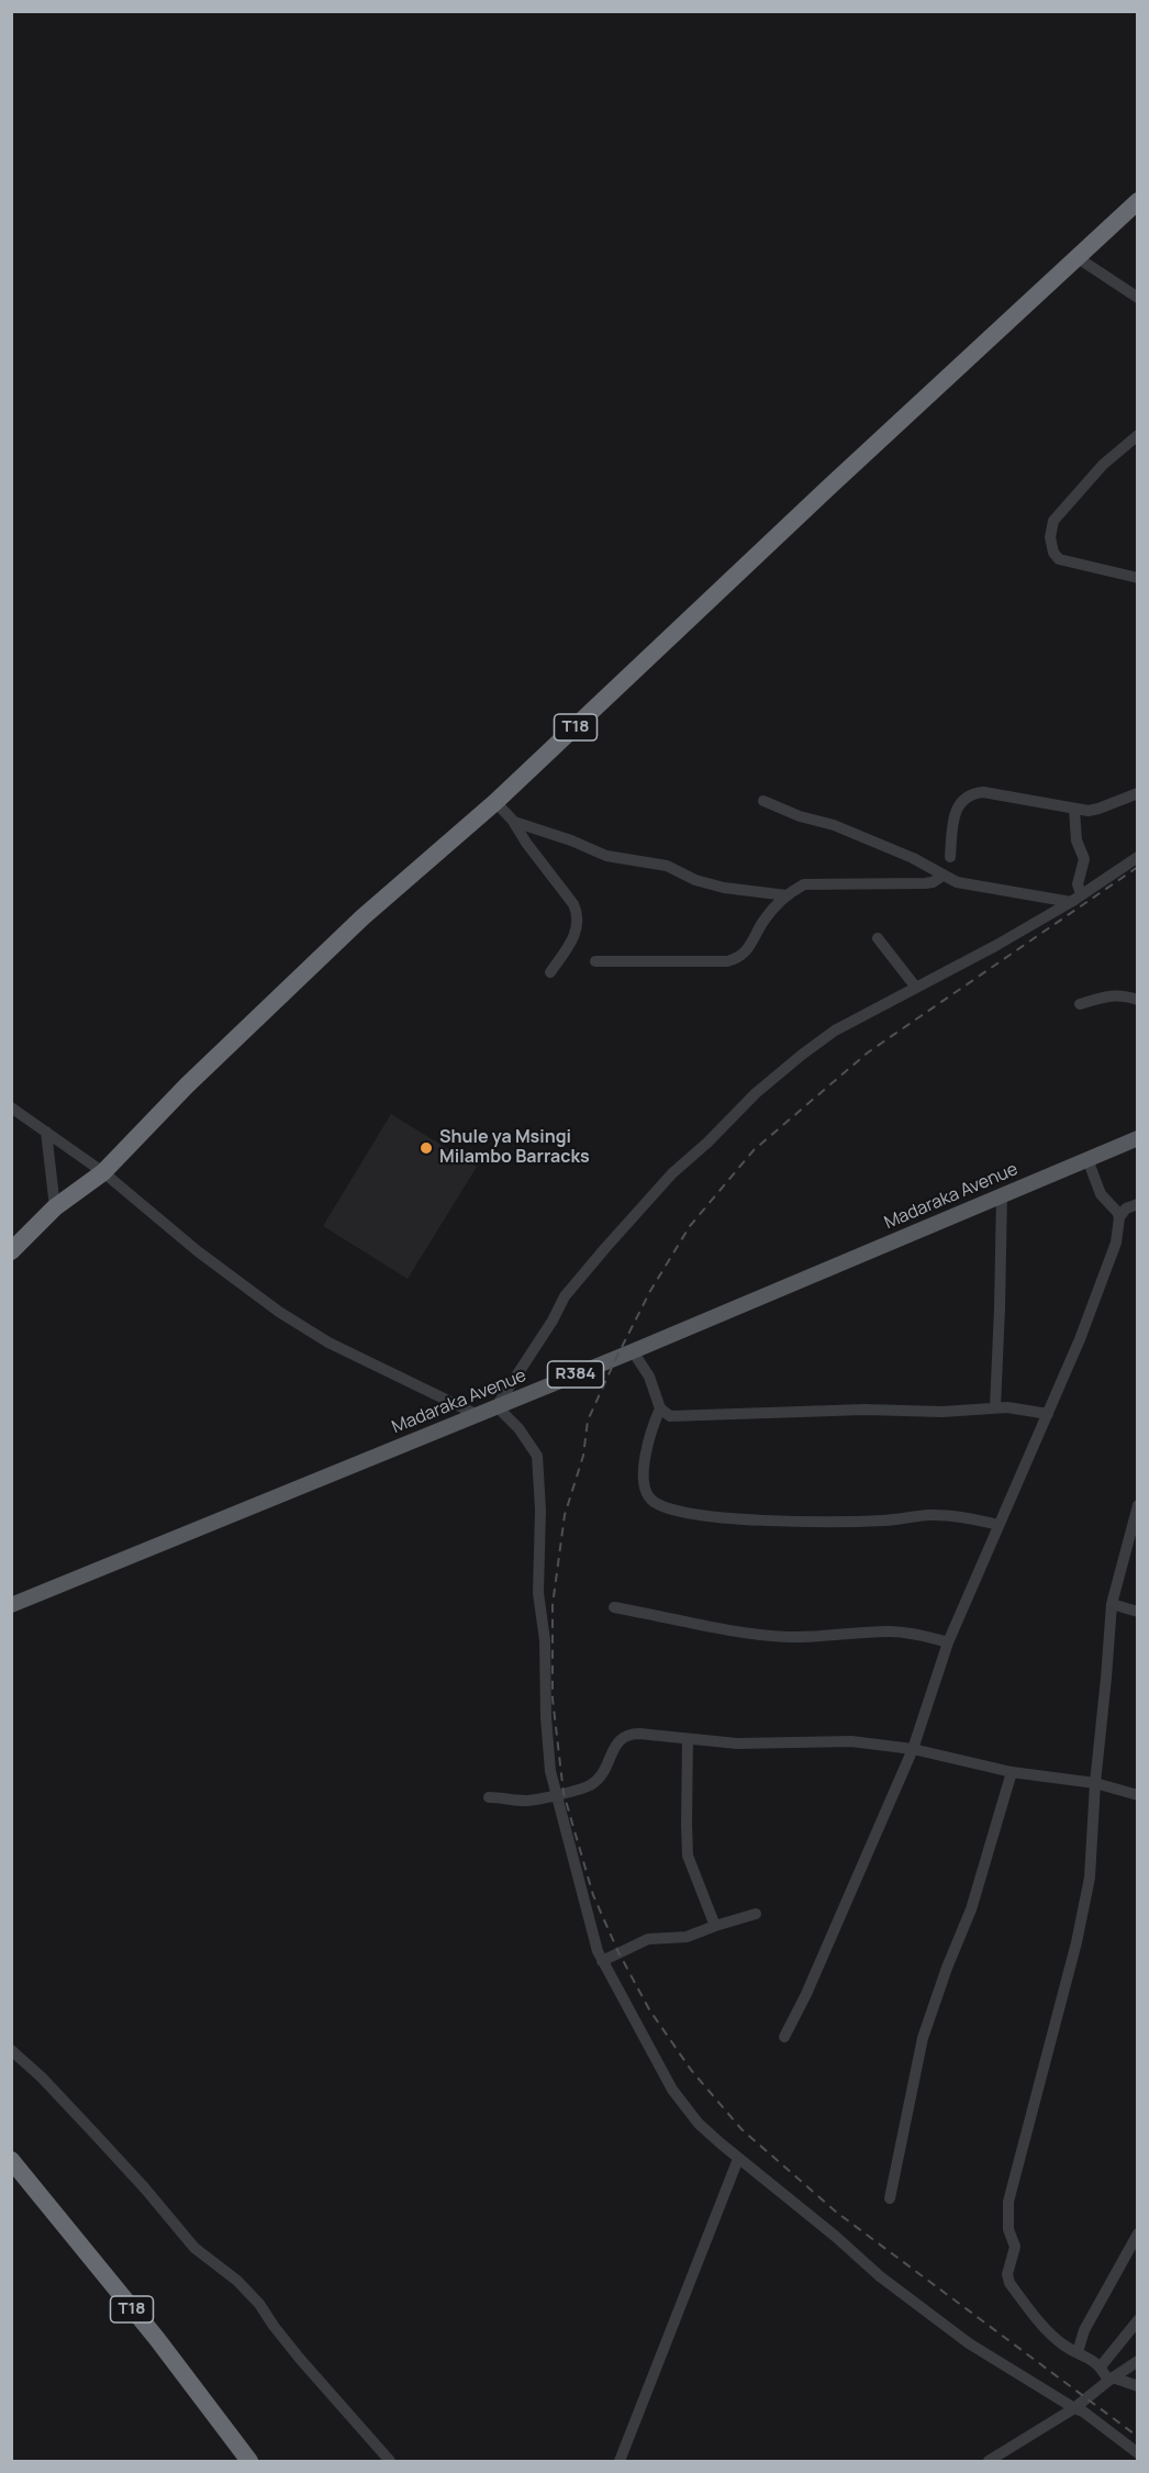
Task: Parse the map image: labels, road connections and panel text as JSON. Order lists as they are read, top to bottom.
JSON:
{
  "streets": {
    "highway": ["T18"],
    "main road": ["Madaraka Avenue", "R384"]
  },
  "places": ["Shule ya Msingi Milambo Barracks"]
}
